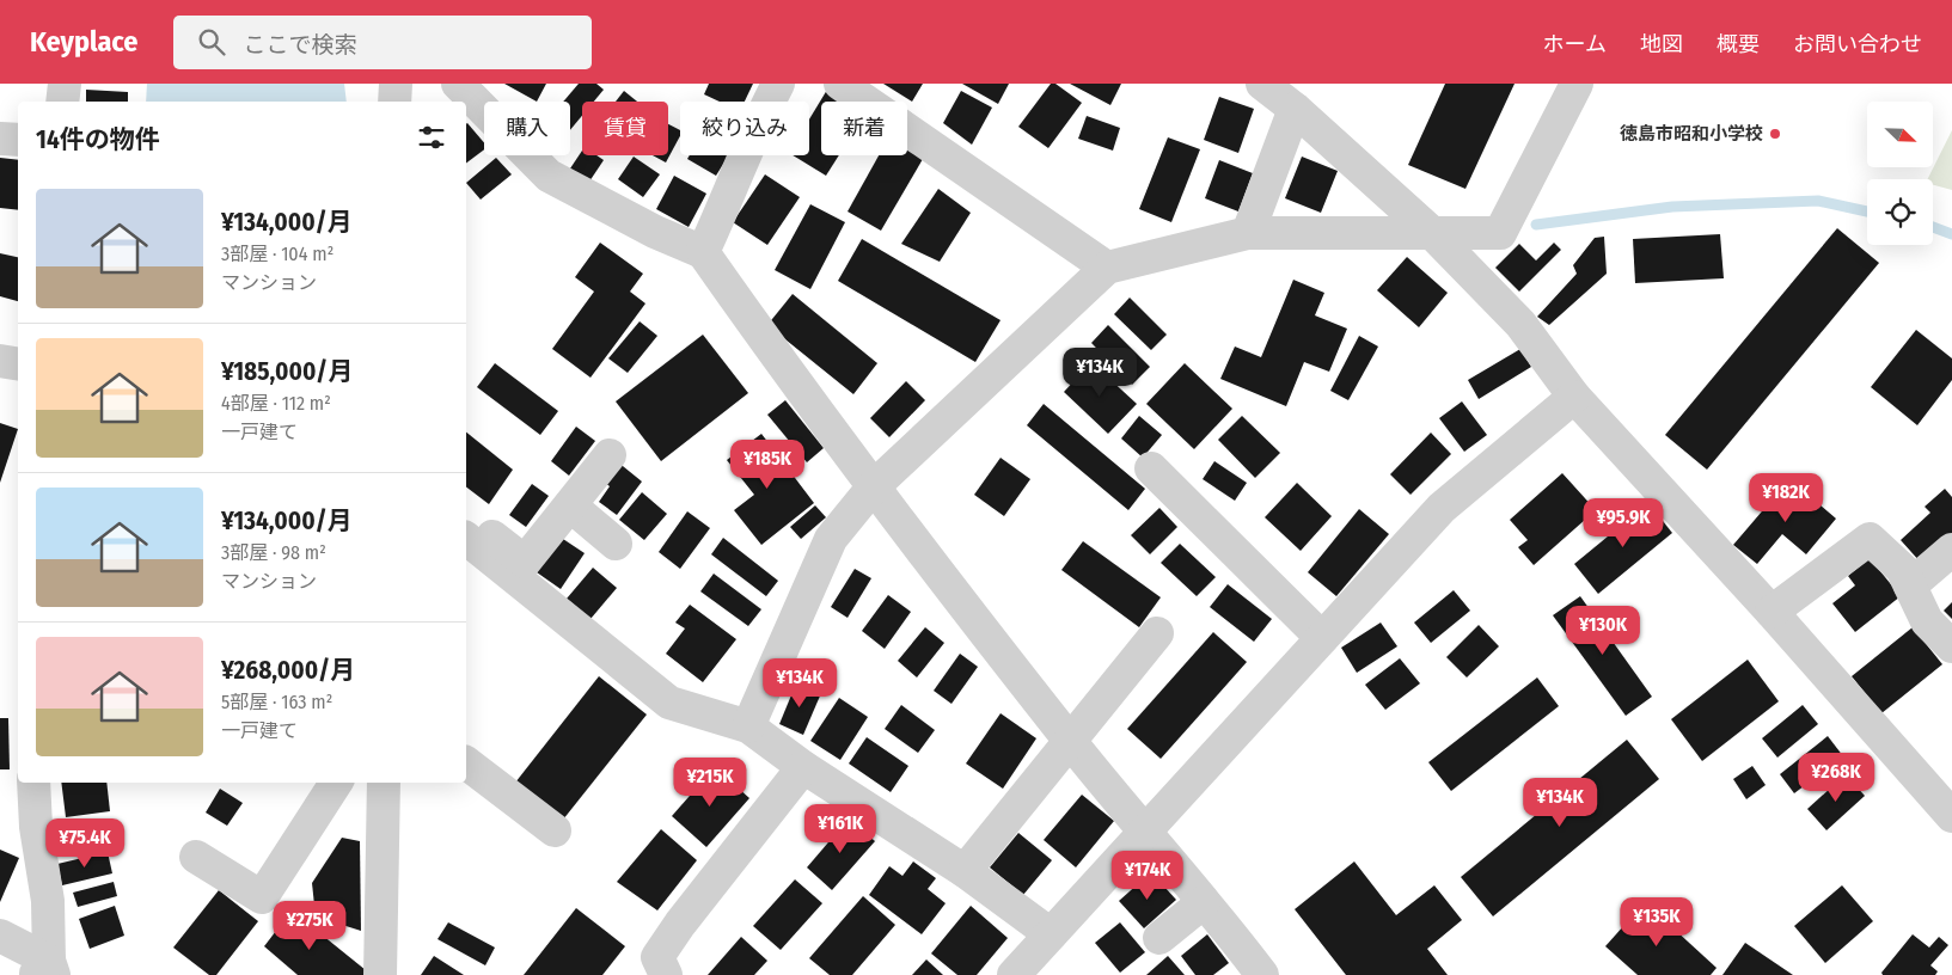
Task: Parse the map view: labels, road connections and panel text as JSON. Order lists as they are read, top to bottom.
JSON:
{
  "places": ["徳島市昭和小学校"],
  "north": "bottom right",
  "page": {
    "header": "Keyplace",
    "search": "ここで検索",
    "nav": [
      "ホーム",
      "地図",
      "概要",
      "お問い合わせ"
    ],
    "chip": [
      "購入",
      "賃貸",
      "絞り込み",
      "新着"
    ],
    "heading": "14件の物件",
    "list": [
      {
        "name": "¥134,000/月",
        "note": "3部屋 · 104 m² · マンション"
      },
      {
        "name": "¥185,000/月",
        "note": "4部屋 · 112 m² · 一戸建て"
      },
      {
        "name": "¥134,000/月",
        "note": "3部屋 · 98 m² · マンション"
      },
      {
        "name": "¥268,000/月",
        "note": "5部屋 · 163 m² · 一戸建て"
      }
    ],
    "price": [
      "¥134K",
      "¥185K",
      "¥182K",
      "¥95.9K",
      "¥130K",
      "¥134K",
      "¥268K",
      "¥215K",
      "¥134K",
      "¥161K",
      "¥75.4K",
      "¥174K",
      "¥135K",
      "¥275K"
    ]
  }
}
